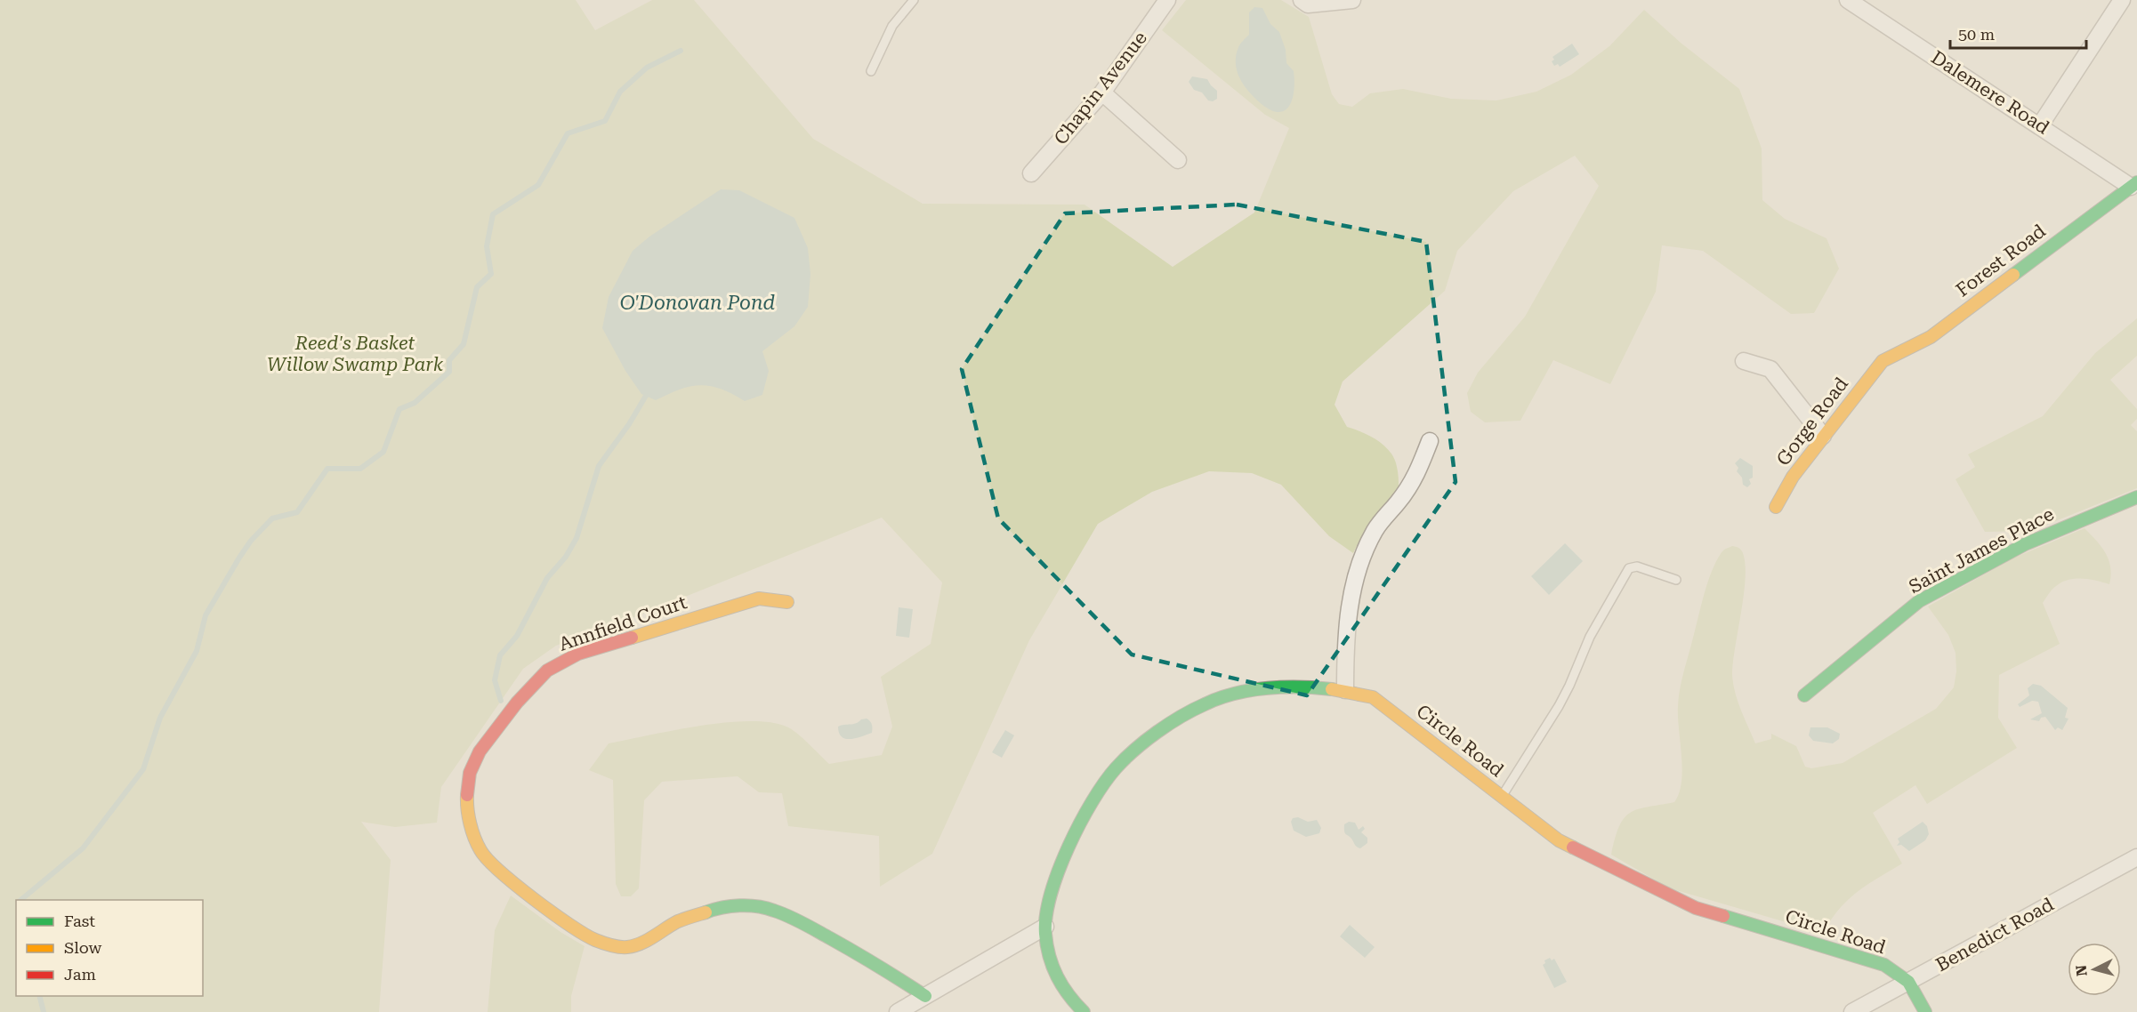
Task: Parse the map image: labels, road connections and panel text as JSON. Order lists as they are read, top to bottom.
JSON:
{
  "streets": {
    "street": [
      "Chapin Avenue",
      "Dalemere Road",
      "Forest Road",
      "Gorge Road",
      "Saint James Place",
      "Annfield Court",
      "Circle Road",
      "Benedict Road"
    ]
  },
  "crossings": [
    ["Dalemere Road", "Forest Road"],
    ["Forest Road", "Gorge Road"],
    ["Circle Road", "Benedict Road"]
  ],
  "water": ["O'Donovan Pond"],
  "parks": ["Reed's Basket Willow Swamp Park"],
  "legend": ["Fast", "Slow", "Jam"],
  "scale_bar": "50 m",
  "north": "left"
}
